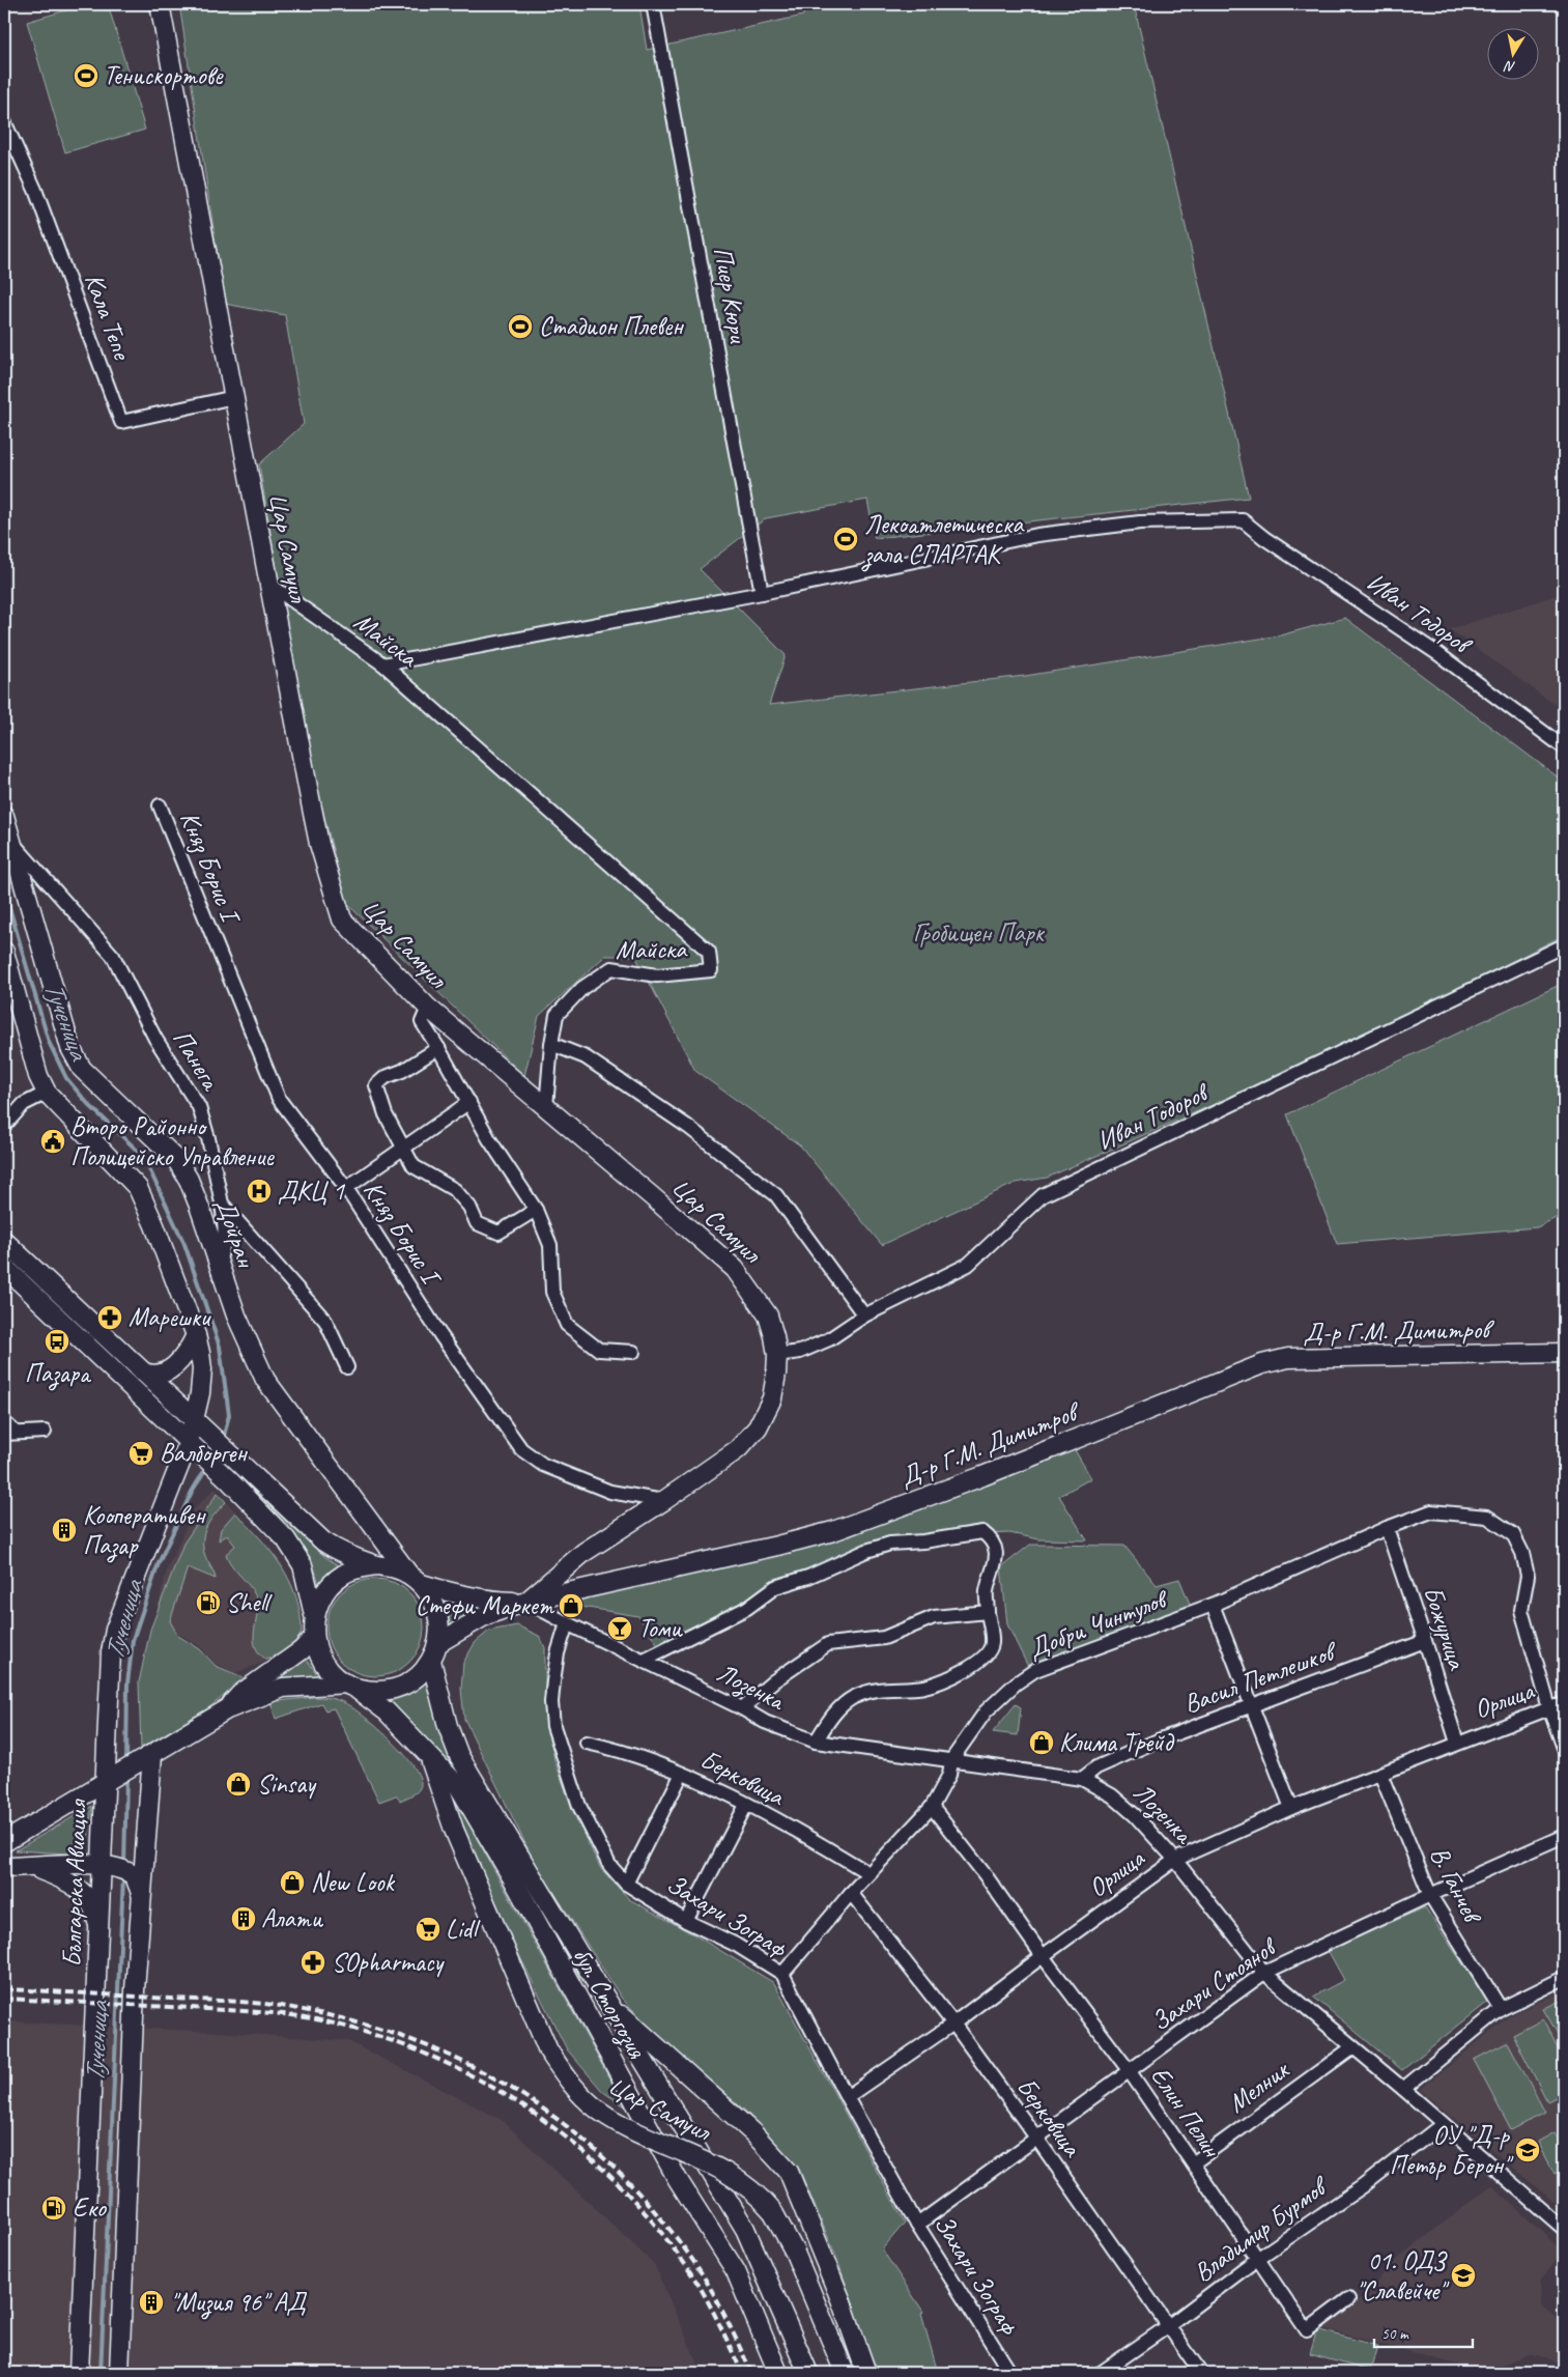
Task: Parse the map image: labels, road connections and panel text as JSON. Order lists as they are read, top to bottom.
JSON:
{
  "streets": {
    "street": [
      "Пиер Кюри",
      "Кала Тепе",
      "Цар Самуил",
      "Иван Тодоров",
      "Майска",
      "Княз Борис I",
      "Панега",
      "Дойран",
      "Д-р Г.М. Димитров",
      "Добри Чинтулов",
      "Божурица",
      "Васил Петлешков",
      "Лозенка",
      "Орлица",
      "Берковица",
      "Българска Авиация",
      "В. Ганчев",
      "Захари Зограф",
      "Захари Стоянов",
      "бул. Сторгозия",
      "Мелник",
      "Елин Пелин",
      "Владимир Бурмов"
    ]
  },
  "crossings": [
    ["Пиер Кюри", "Иван Тодоров"],
    ["Кала Тепе", "Цар Самуил"],
    ["Цар Самуил", "Иван Тодоров"],
    ["Цар Самуил", "Майска"],
    ["Цар Самуил", "Княз Борис I"],
    ["Цар Самуил", "Д-р Г.М. Димитров"],
    ["Цар Самуил", "Лозенка"],
    ["Цар Самуил", "бул. Сторгозия"],
    ["Панега", "Дойран"],
    ["Дойран", "Д-р Г.М. Димитров"],
    ["Дойран", "бул. Сторгозия"],
    ["Д-р Г.М. Димитров", "Лозенка"],
    ["Д-р Г.М. Димитров", "бул. Сторгозия"],
    ["Добри Чинтулов", "Божурица"],
    ["Добри Чинтулов", "Лозенка"],
    ["Добри Чинтулов", "Орлица"],
    ["Добри Чинтулов", "Берковица"],
    ["Добри Чинтулов", "Захари Зограф"],
    ["Добри Чинтулов", "Елин Пелин"],
    ["Божурица", "Васил Петлешков"],
    ["Божурица", "Орлица"],
    ["Васил Петлешков", "Лозенка"],
    ["Лозенка", "Орлица"],
    ["Лозенка", "Захари Зограф"],
    ["Лозенка", "Захари Стоянов"],
    ["Лозенка", "Мелник"],
    ["Лозенка", "Владимир Бурмов"],
    ["Орлица", "Берковица"],
    ["Орлица", "В. Ганчев"],
    ["Орлица", "Захари Зограф"],
    ["Орлица", "Елин Пелин"],
    ["Берковица", "Захари Стоянов"],
    ["Берковица", "Владимир Бурмов"],
    ["В. Ганчев", "Захари Стоянов"],
    ["Захари Зограф", "Захари Стоянов"],
    ["Захари Стоянов", "Елин Пелин"],
    ["Мелник", "Елин Пелин"],
    ["Елин Пелин", "Владимир Бурмов"]
  ],
  "water": ["Тученица"],
  "parks": ["Гробищен Парк"],
  "places": {
    "sports": ["Тенискортове", "Стадион Плевен", "Лекоатлетическа зала СПАРТАК"],
    "public building": ["Второ Районно Полицейско Управление"],
    "hospital": ["ДКЦ 1"],
    "pharmacy": ["Марешки", "SOpharmacy"],
    "bus stop": ["Пазара"],
    "supermarket": ["Валборген", "Lidl"],
    "building": ["Кооперативен Пазар", "Алати", "\"Мизия 96\" АД"],
    "fuel station": ["Shell", "Еко"],
    "shop": [
      "Стефи Маркет",
      "Клима Трейд",
      "Sinsay",
      "New Look"
    ],
    "bar": ["Томи"],
    "school or university": ["ОУ \"Д-р Петър Берон\"", "01. ОДЗ \"Славейче\""]
  },
  "scale_bar": "50 m",
  "north": "bottom"
}
